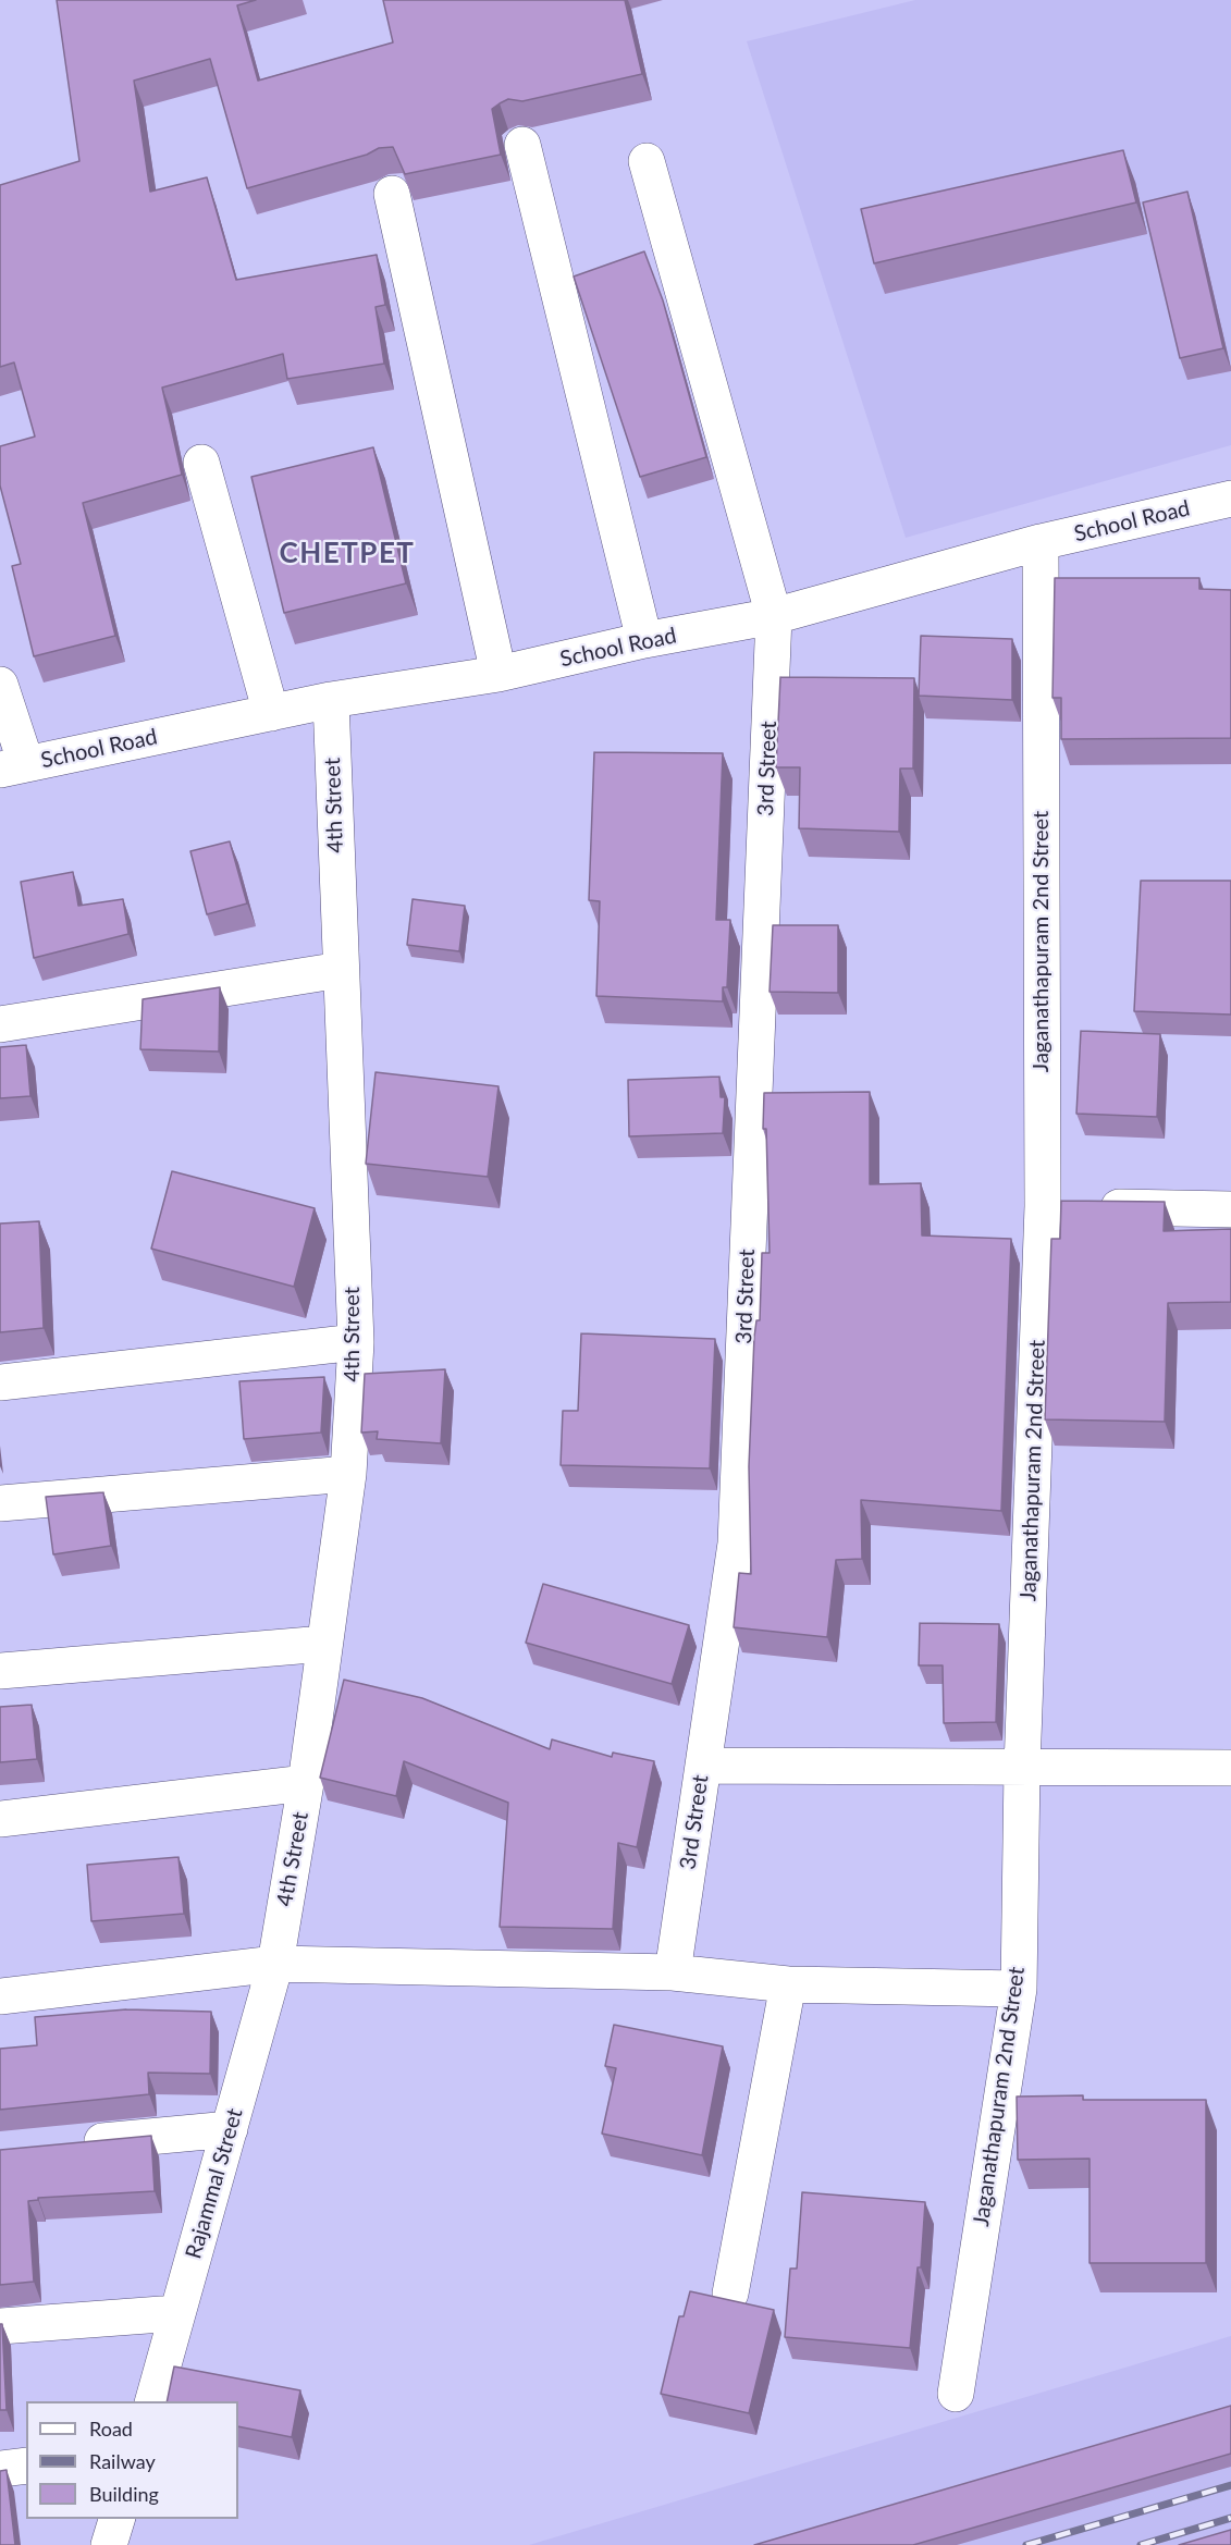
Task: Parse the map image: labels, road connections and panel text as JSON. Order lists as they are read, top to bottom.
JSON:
{
  "streets": {
    "street": [
      "School Road",
      "3rd Street",
      "4th Street",
      "Jaganathapuram 2nd Street",
      "Rajammal Street"
    ]
  },
  "crossings": [
    ["School Road", "3rd Street"],
    ["School Road", "4th Street"],
    ["School Road", "Jaganathapuram 2nd Street"],
    ["4th Street", "Rajammal Street"]
  ],
  "districts": ["CHETPET"],
  "legend": ["Road", "Railway", "Building"]
}
